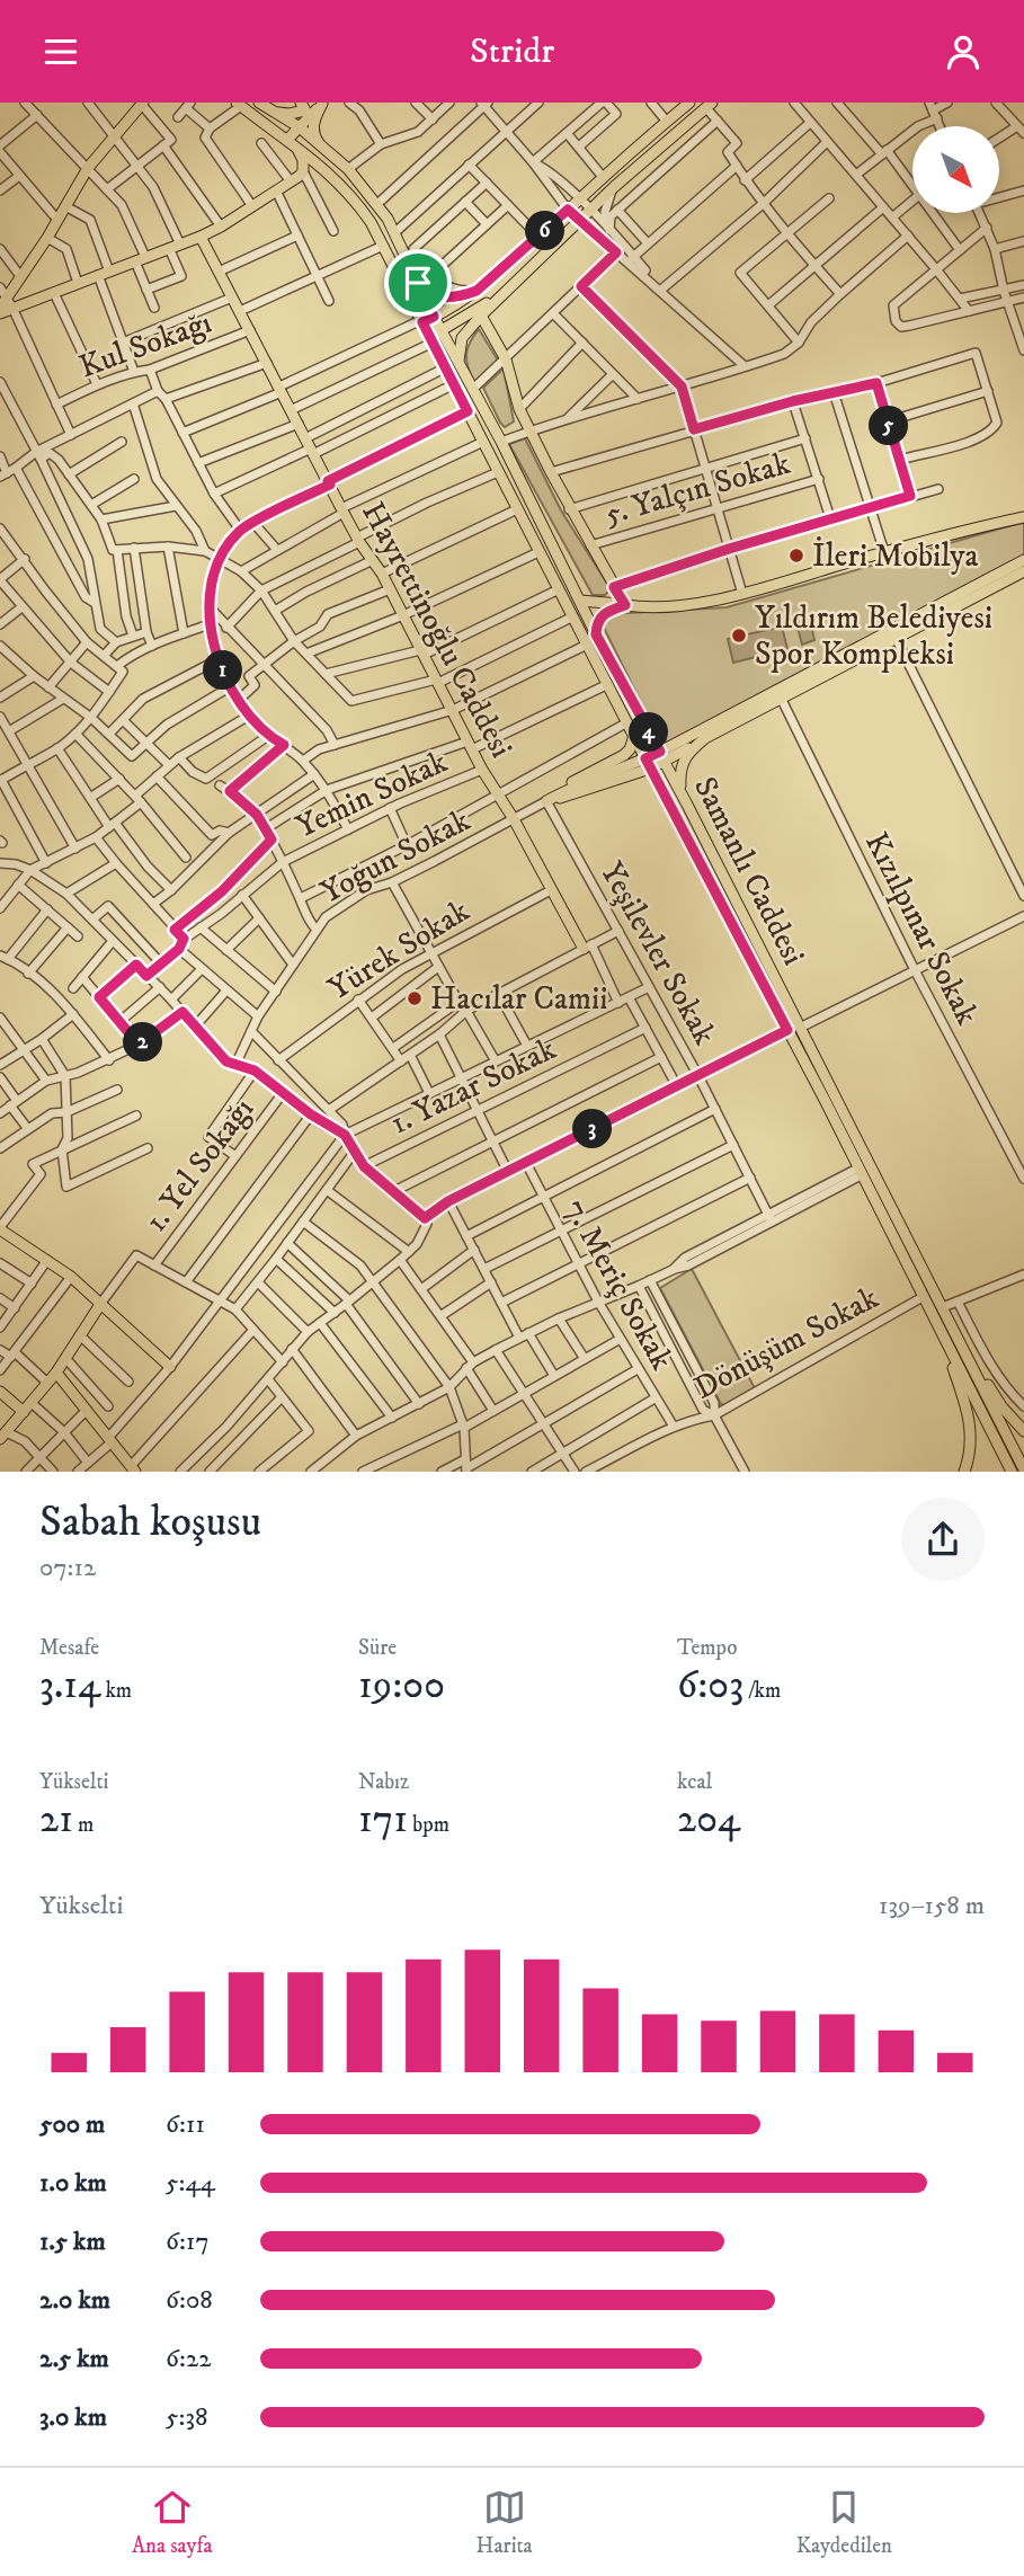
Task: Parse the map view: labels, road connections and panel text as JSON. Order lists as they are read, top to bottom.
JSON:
{
  "streets": {
    "main road": ["Hayrettinoğlu Caddesi", "Samanlı Caddesi"],
    "street": [
      "Kul Sokağı",
      "5. Yalçın Sokak",
      "Yemin Sokak",
      "Yoğun Sokak",
      "Kızılpınar Sokak",
      "Yürek Sokak",
      "Yeşilevler Sokak",
      "1. Yazar Sokak",
      "1. Yel Sokağı",
      "7. Meriç Sokak",
      "Dönüşüm Sokak"
    ]
  },
  "crossings": [
    ["Kul Sokağı", "Hayrettinoğlu Caddesi"],
    ["Hayrettinoğlu Caddesi", "Yemin Sokak"],
    ["Hayrettinoğlu Caddesi", "Yoğun Sokak"],
    ["Yoğun Sokak", "Yeşilevler Sokak"],
    ["Samanlı Caddesi", "Dönüşüm Sokak"],
    ["7. Meriç Sokak", "Dönüşüm Sokak"]
  ],
  "places": ["İleri Mobilya", "Yıldırım Belediyesi Spor Kompleksi", "Hacılar Camii"],
  "north": "bottom right",
  "page": {
    "header": "Stridr",
    "pins": [
      "6",
      "5",
      "1",
      "4",
      "2",
      "3"
    ],
    "heading": ["Sabah koşusu", "07:12"],
    "stats": [
      ["Mesafe", "3.14 km"],
      ["Süre", "19:00"],
      ["Tempo", "6:03 /km"],
      ["Yükselti", "21 m"],
      ["Nabız", "171 bpm"],
      ["kcal", "204"]
    ],
    "chart": ["Yükselti", "139–158 m"],
    "list": [
      {
        "name": "500 m",
        "note": "6:11"
      },
      {
        "name": "1.0 km",
        "note": "5:44"
      },
      {
        "name": "1.5 km",
        "note": "6:17"
      },
      {
        "name": "2.0 km",
        "note": "6:08"
      },
      {
        "name": "2.5 km",
        "note": "6:22"
      },
      {
        "name": "3.0 km",
        "note": "5:38"
      }
    ],
    "tabs": ["Ana sayfa", "Harita", "Kaydedilen"]
  }
}
